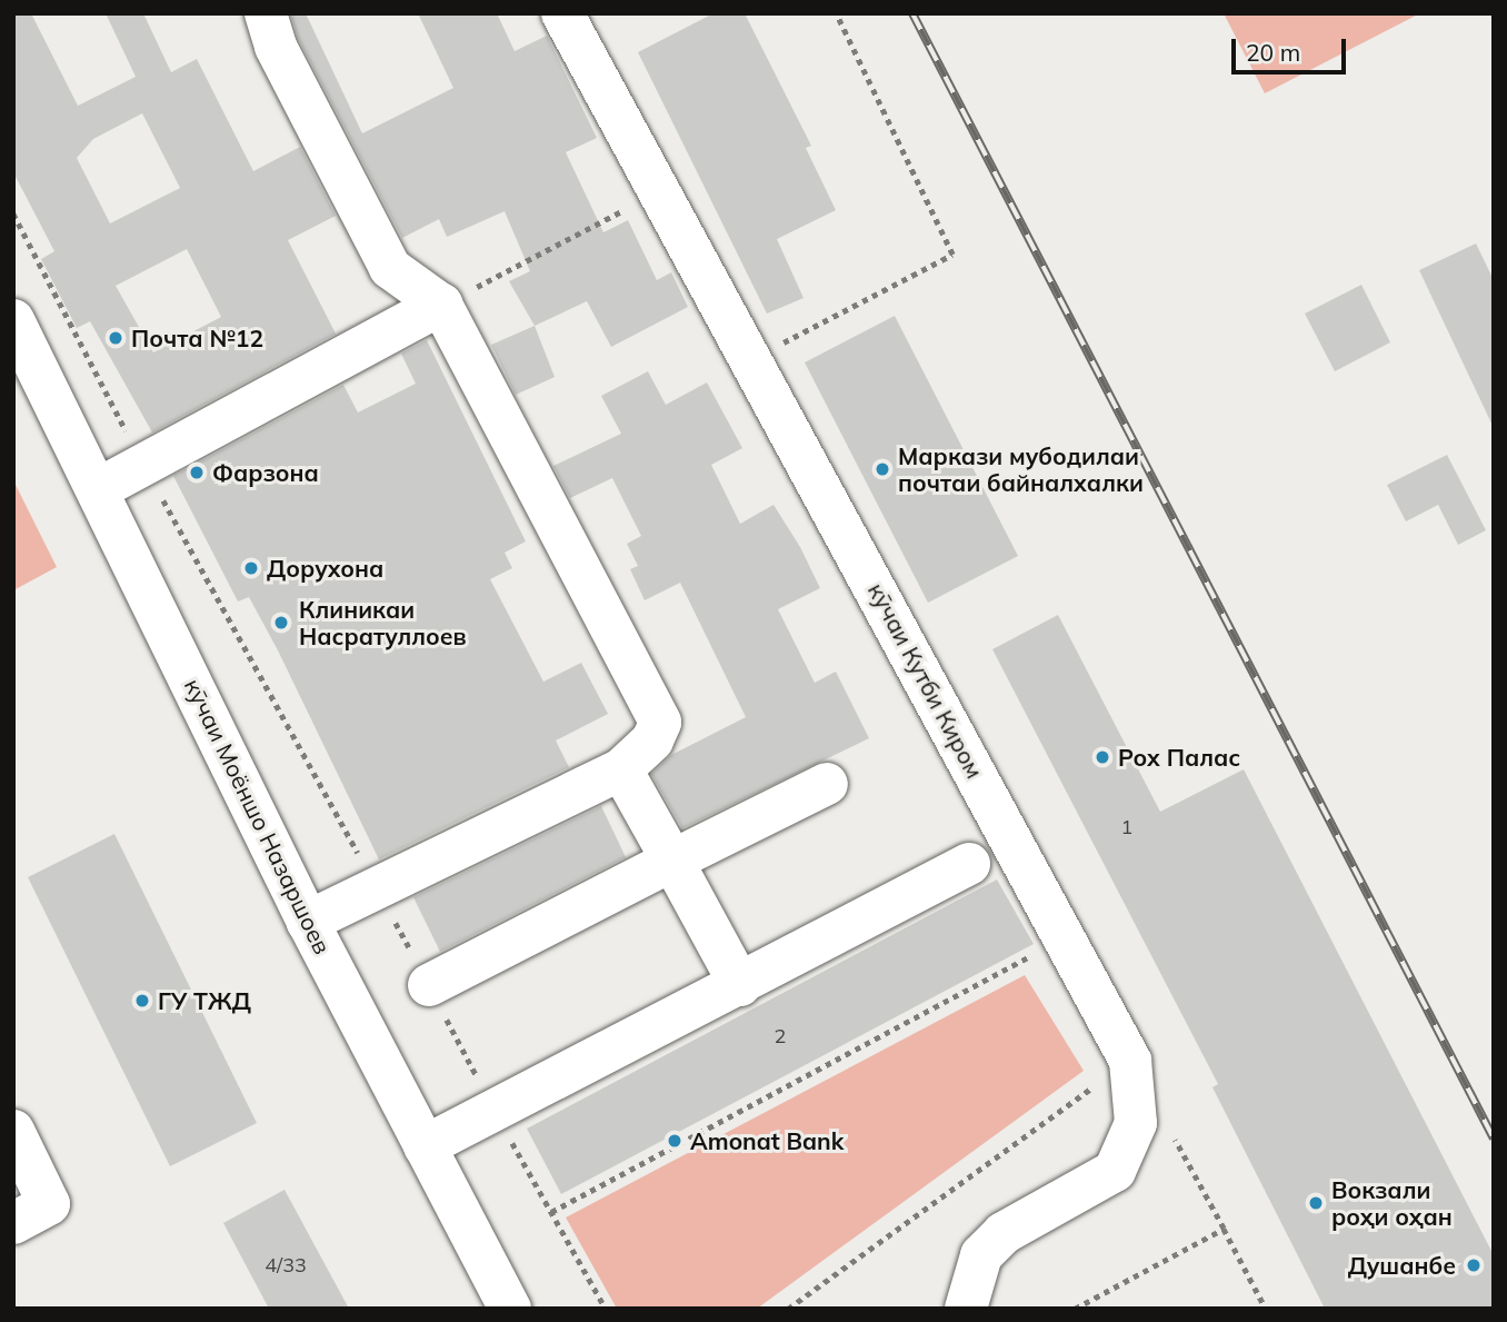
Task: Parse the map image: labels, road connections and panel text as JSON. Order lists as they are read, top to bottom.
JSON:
{
  "streets": {
    "street": ["кӯчаи Кутби Киром", "кӯчаи Моёншо Назаршоев"]
  },
  "places": [
    "Почта №12",
    "Маркази мубодилаи почтаи байналхалки",
    "Фарзона",
    "Дорухона",
    "Клиникаи Насратуллоев",
    "Рох Палас",
    "ГУ ТЖД",
    "Amonat Bank",
    "Вокзали роҳи оҳан",
    "Душанбе"
  ],
  "house_numbers": ["1", "2", "4/33"],
  "scale_bar": "20 m"
}
